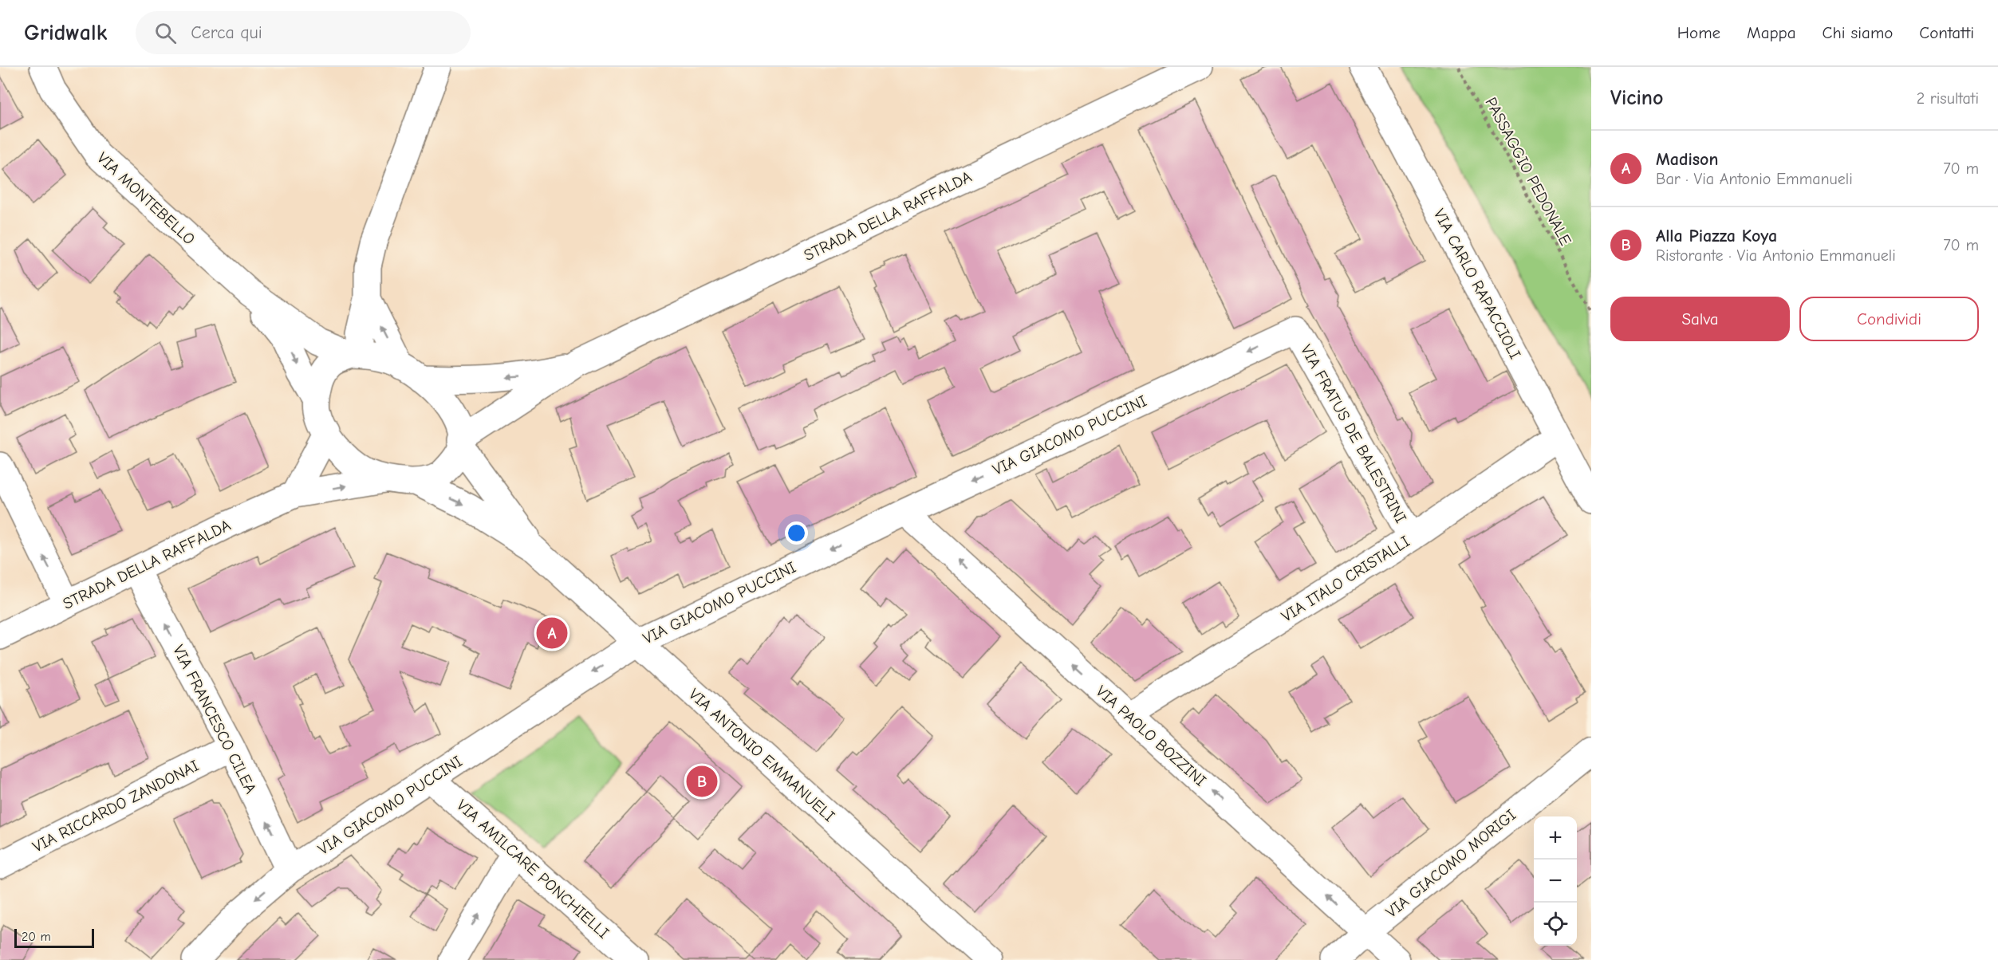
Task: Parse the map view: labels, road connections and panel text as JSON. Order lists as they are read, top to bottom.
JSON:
{
  "streets": {
    "street": [
      "VIA MONTEBELLO",
      "STRADA DELLA RAFFALDA",
      "VIA CARLO RAPACCIOLI",
      "VIA FRATUS DE BALESTRINI",
      "VIA GIACOMO PUCCINI",
      "VIA ITALO CRISTALLI",
      "VIA FRANCESCO CILEA",
      "VIA PAOLO BOZZINI",
      "VIA ANTONIO EMMANUELI",
      "VIA RICCARDO ZANDONAI",
      "VIA GIACOMO MORIGI",
      "VIA AMILCARE PONCHIELLI"
    ],
    "path": ["PASSAGGIO PEDONALE"]
  },
  "crossings": [
    ["VIA MONTEBELLO", "STRADA DELLA RAFFALDA"],
    ["VIA MONTEBELLO", "VIA ANTONIO EMMANUELI"],
    ["STRADA DELLA RAFFALDA", "VIA FRANCESCO CILEA"],
    ["STRADA DELLA RAFFALDA", "VIA ANTONIO EMMANUELI"],
    ["VIA CARLO RAPACCIOLI", "VIA ITALO CRISTALLI"],
    ["VIA FRATUS DE BALESTRINI", "VIA GIACOMO PUCCINI"],
    ["VIA FRATUS DE BALESTRINI", "VIA ITALO CRISTALLI"],
    ["VIA GIACOMO PUCCINI", "VIA FRANCESCO CILEA"],
    ["VIA GIACOMO PUCCINI", "VIA PAOLO BOZZINI"],
    ["VIA GIACOMO PUCCINI", "VIA ANTONIO EMMANUELI"],
    ["VIA GIACOMO PUCCINI", "VIA AMILCARE PONCHIELLI"],
    ["VIA ITALO CRISTALLI", "VIA PAOLO BOZZINI"],
    ["VIA FRANCESCO CILEA", "VIA RICCARDO ZANDONAI"],
    ["VIA PAOLO BOZZINI", "VIA GIACOMO MORIGI"]
  ],
  "one_way": ["VIA GIACOMO PUCCINI", "VIA FRANCESCO CILEA", "VIA PAOLO BOZZINI"],
  "scale_bar": "20 m",
  "page": {
    "header": "Gridwalk",
    "search": "Cerca qui",
    "nav": [
      "Home",
      "Mappa",
      "Chi siamo",
      "Contatti"
    ],
    "heading": ["Vicino", "2 risultati"],
    "list": [
      {
        "mark": "A",
        "name": "Madison",
        "note": "Bar · Via Antonio Emmanueli",
        "value": "70 m"
      },
      {
        "mark": "B",
        "name": "Alla Piazza Koya",
        "note": "Ristorante · Via Antonio Emmanueli",
        "value": "70 m"
      }
    ],
    "buttons": ["Salva", "Condividi"],
    "pins": ["A", "B"],
    "map_buttons": ["+", "−"],
    "scale": "20 m"
  }
}
